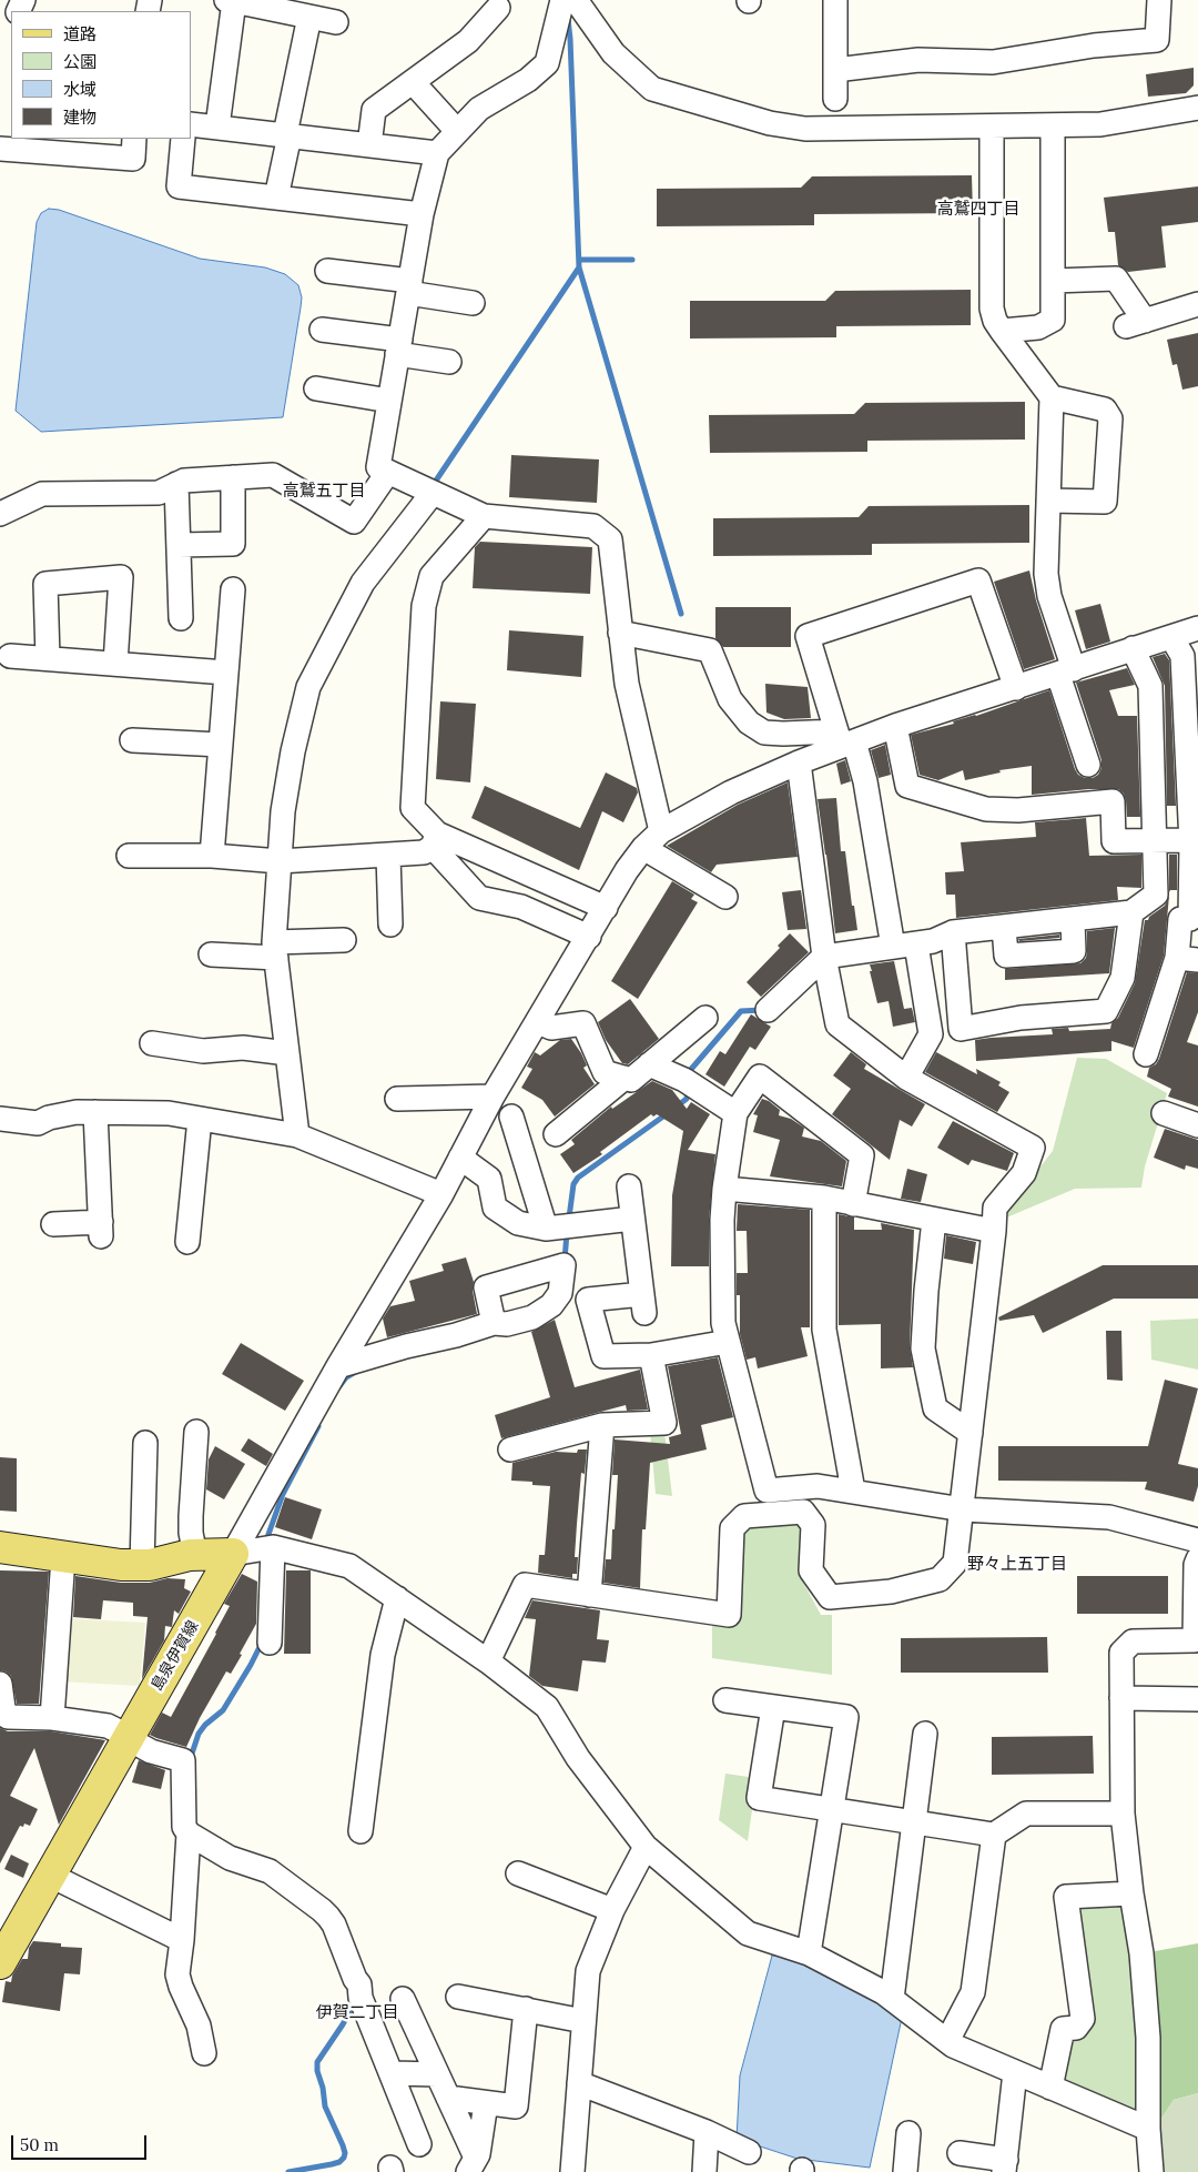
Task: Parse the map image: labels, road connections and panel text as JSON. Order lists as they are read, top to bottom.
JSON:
{
  "streets": {
    "main road": ["島泉伊賀線"]
  },
  "districts": [
    "高鷲四丁目",
    "高鷲五丁目",
    "野々上五丁目",
    "伊賀二丁目"
  ],
  "legend": [
    "道路",
    "公園",
    "水域",
    "建物"
  ],
  "scale_bar": "50 m"
}
